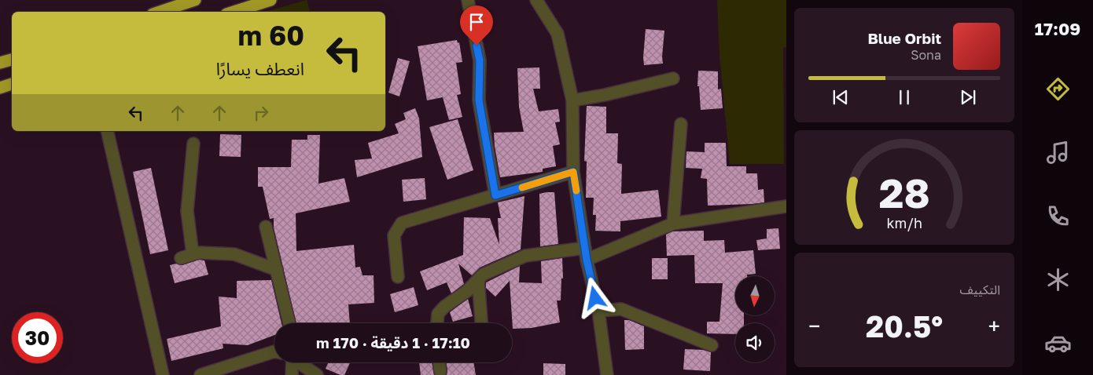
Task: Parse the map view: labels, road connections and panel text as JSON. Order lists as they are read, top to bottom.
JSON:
{
  "north": "bottom",
  "page": {
    "tabs": "17:09",
    "turn": ["60 m", "انعطف يسارًا"],
    "song": ["Blue Orbit", "Sona"],
    "tile": "التكييف",
    "heat": ["−", "20.5°", "+"],
    "limit": "30",
    "trip": "17:10 · 1 دقيقة · 170 m",
    "gauge": ["28", "km/h"]
  }
}
